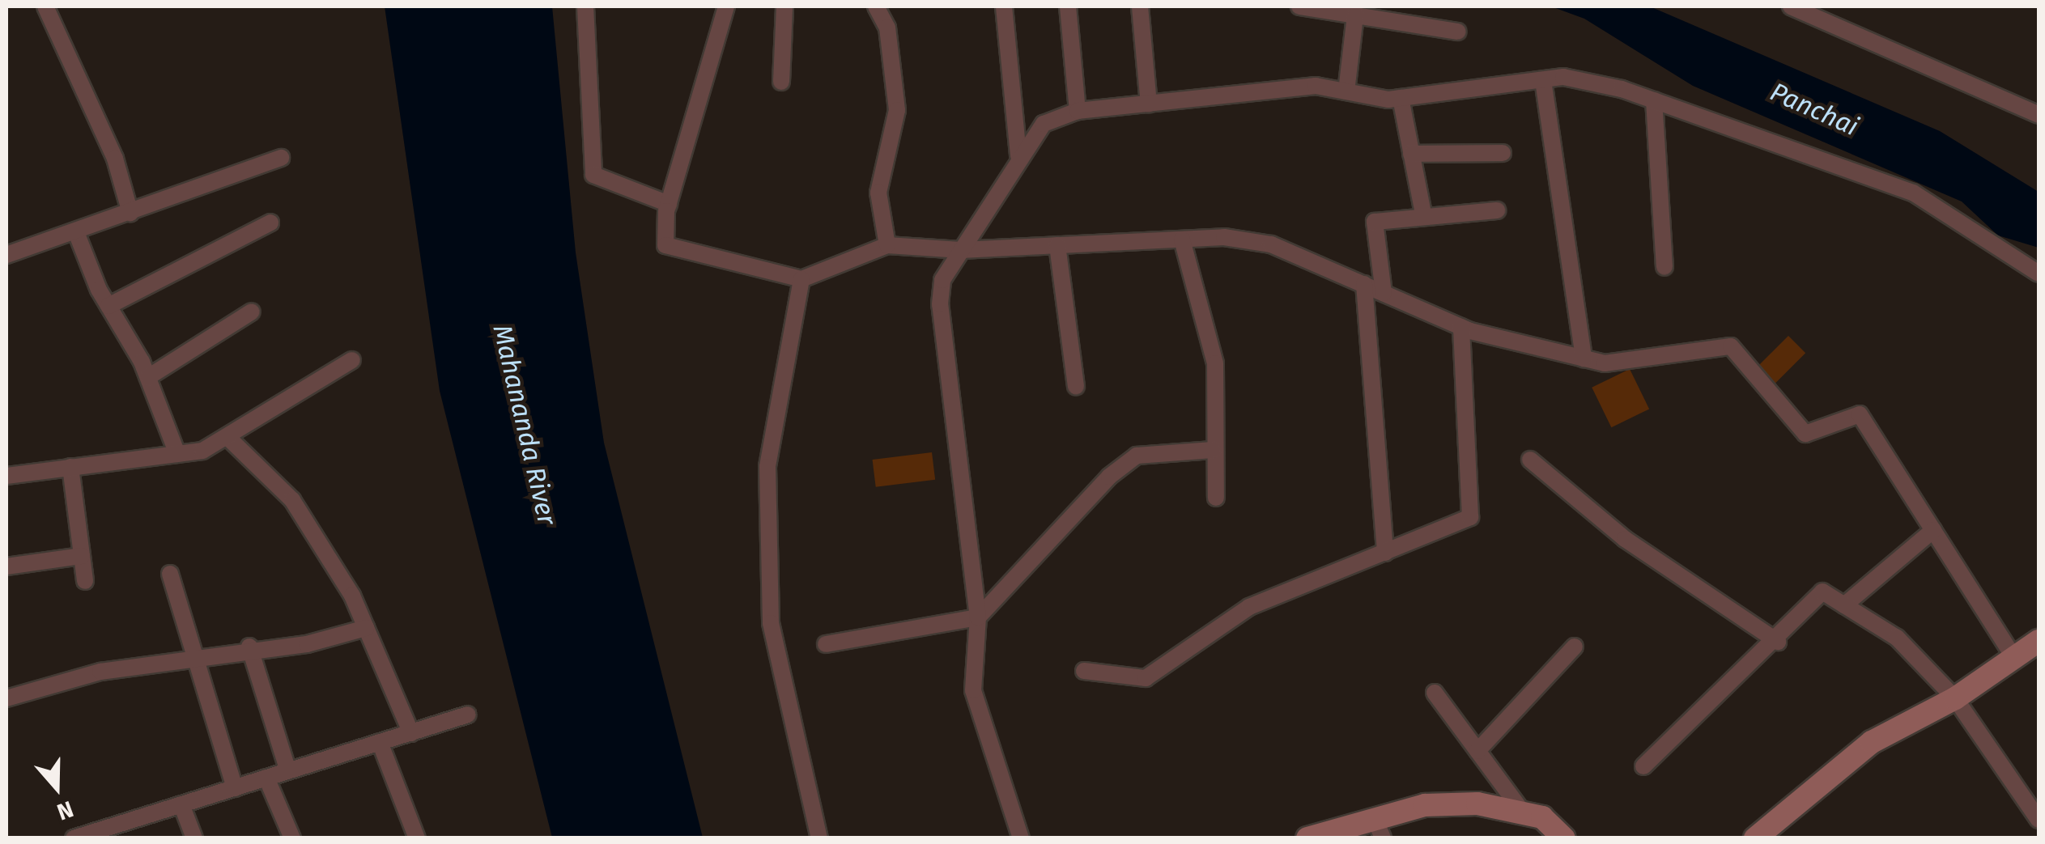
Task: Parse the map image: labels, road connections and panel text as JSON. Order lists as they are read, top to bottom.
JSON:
{
  "water": ["Panchai", "Mahananda River"],
  "north": "bottom"
}
